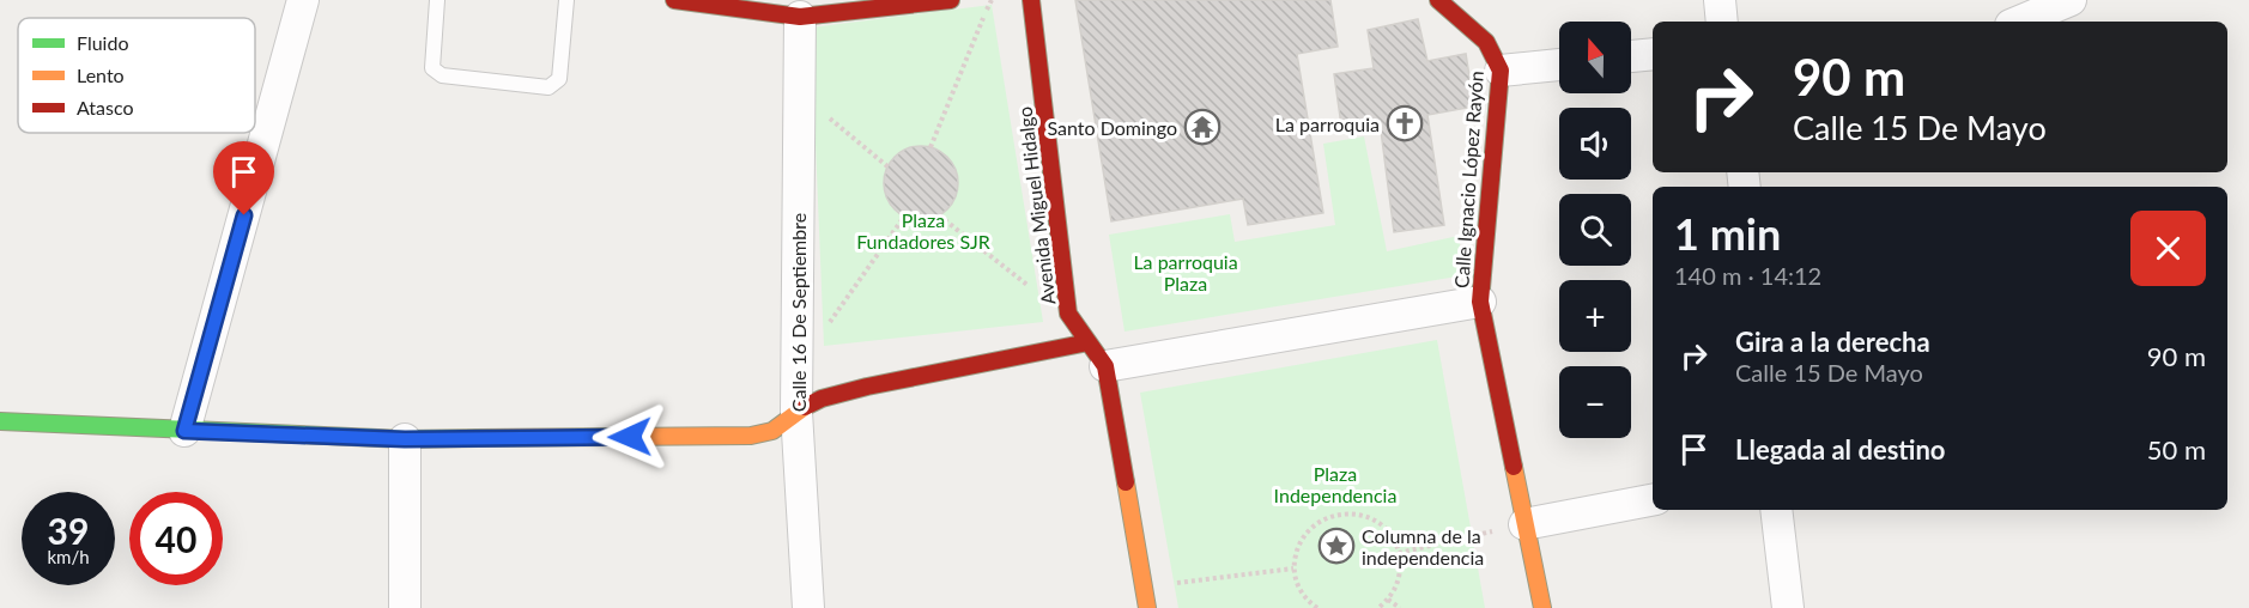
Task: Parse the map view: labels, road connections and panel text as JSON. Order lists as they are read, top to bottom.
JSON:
{
  "streets": {
    "street": ["Calle Ignacio López Rayón", "Avenida Miguel Hidalgo", "Calle 16 De Septiembre"]
  },
  "parks": ["Plaza Fundadores SJR", "La parroquia Plaza", "Plaza Independencia"],
  "places": {
    "church": ["La parroquia"],
    "temple": ["Santo Domingo"],
    "place": ["Columna de la independencia"]
  },
  "legend": ["Fluido", "Lento", "Atasco"],
  "north": "top",
  "page": {
    "map_buttons": ["+", "−"],
    "turn": ["90 m", "Calle 15 De Mayo"],
    "heading": ["1 min", "140 m · 14:12"],
    "list": [
      {
        "name": "Gira a la derecha",
        "note": "Calle 15 De Mayo",
        "value": "90 m"
      },
      {
        "name": "Llegada al destino",
        "value": "50 m"
      }
    ],
    "speed": "39 km/h",
    "limit": "40"
  }
}
